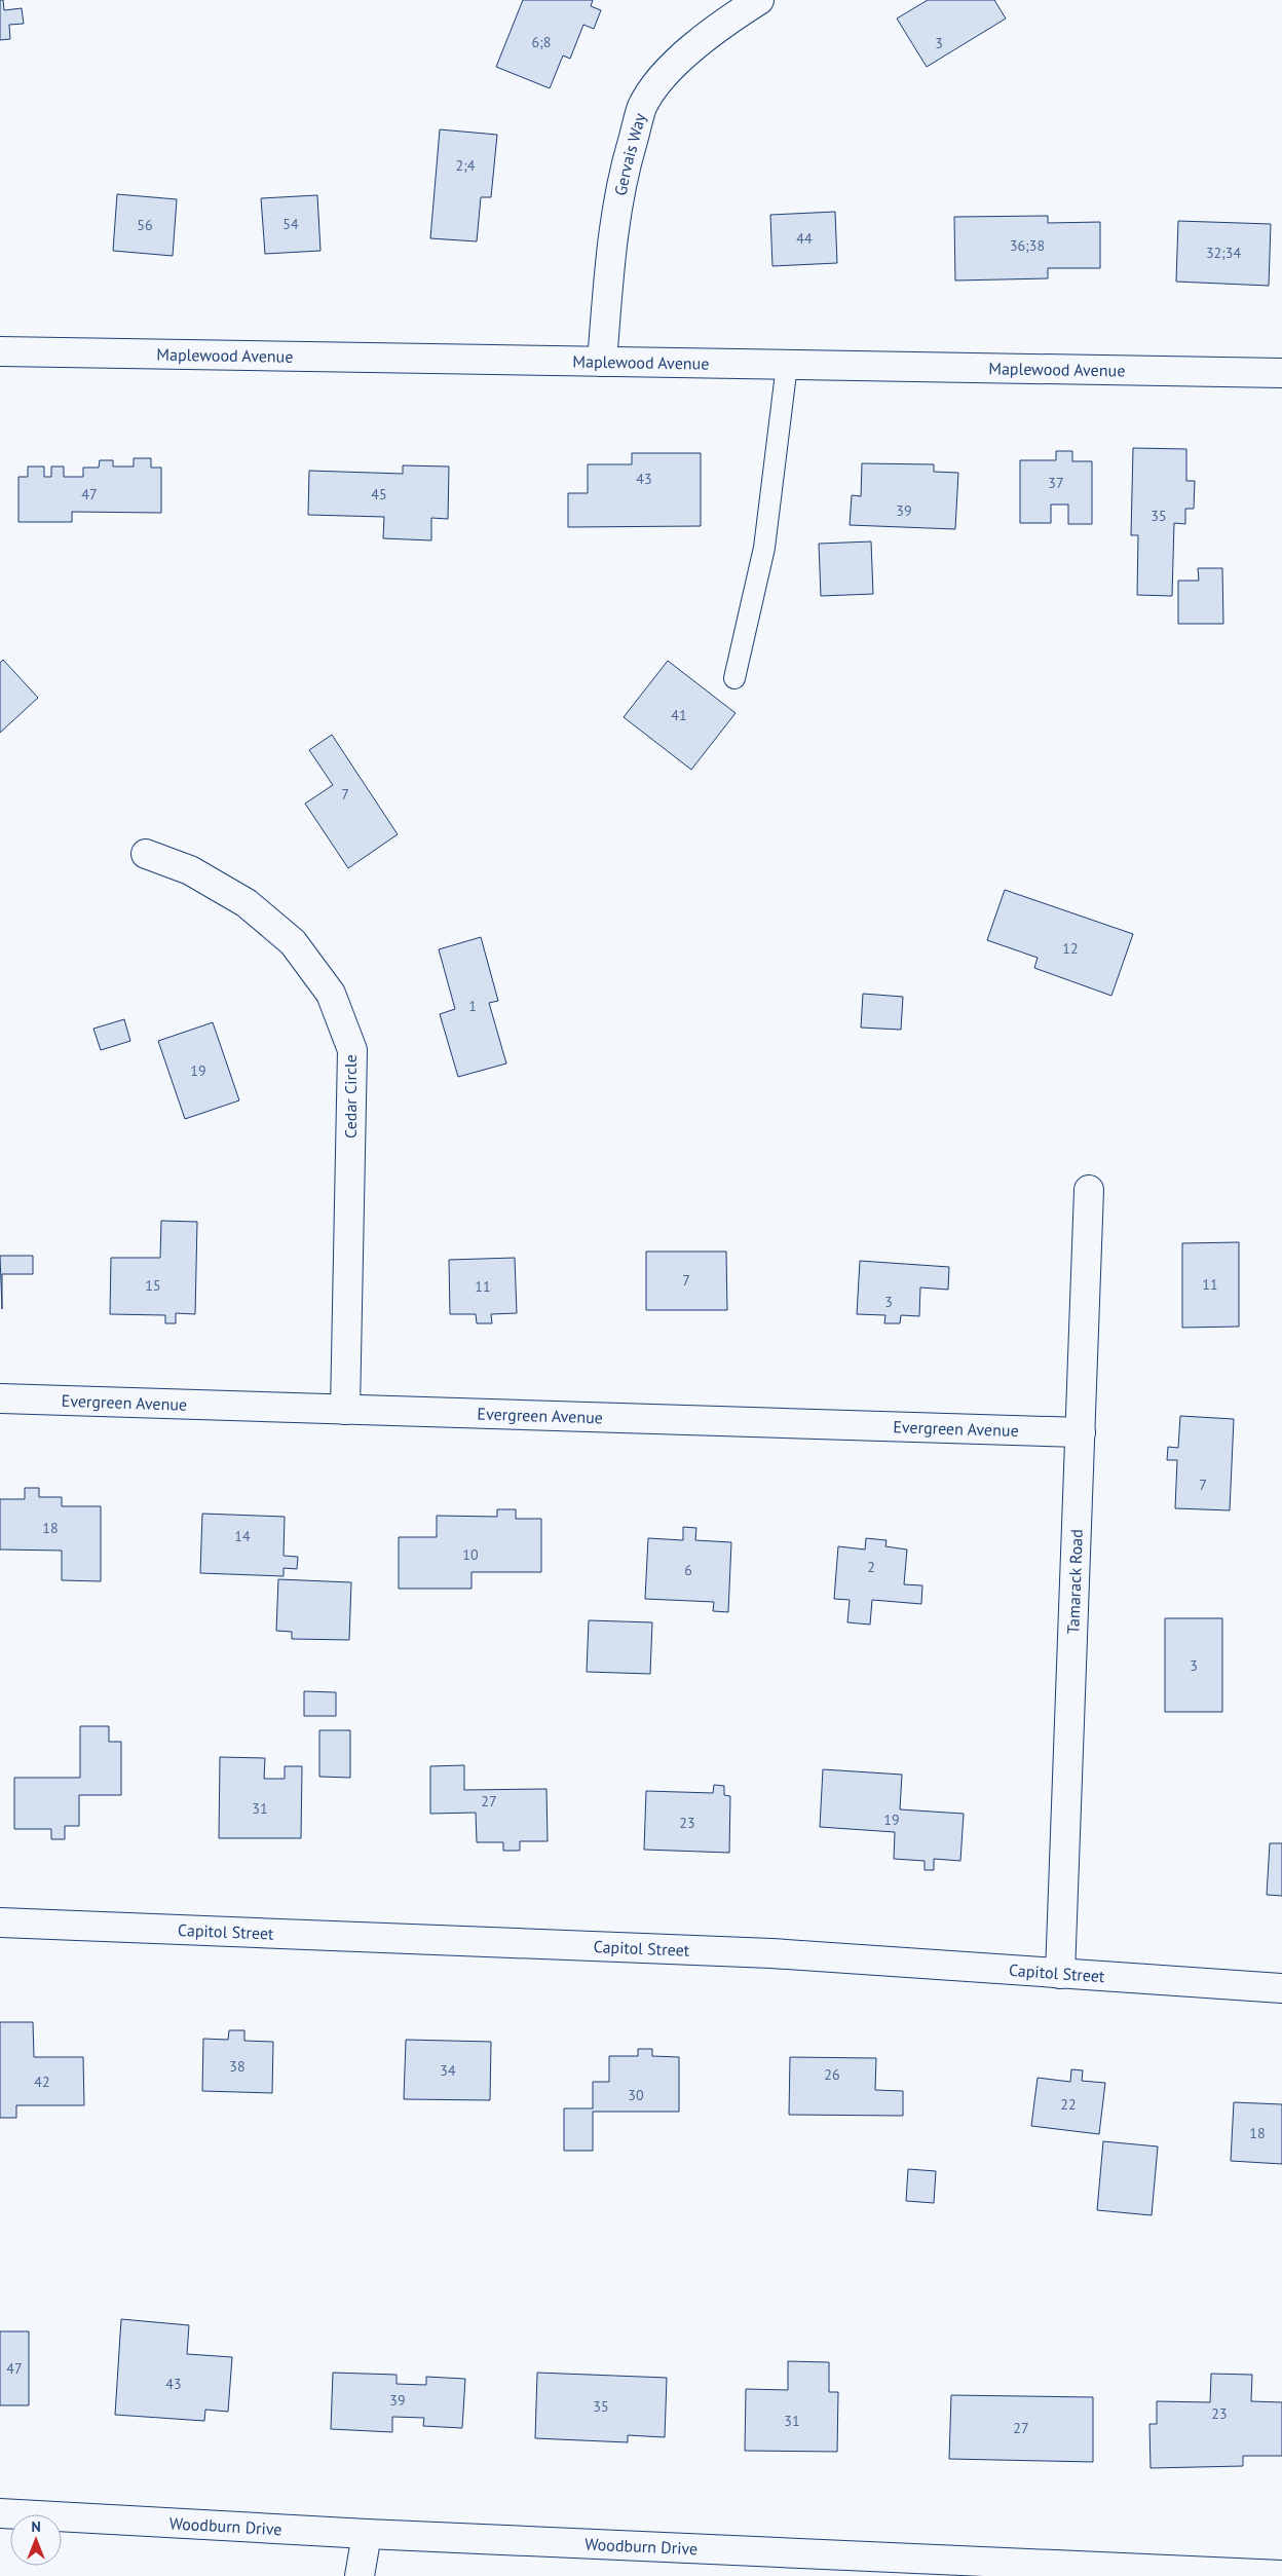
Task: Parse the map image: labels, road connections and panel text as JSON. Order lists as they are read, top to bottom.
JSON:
{
  "streets": {
    "street": [
      "Gervais Way",
      "Maplewood Avenue",
      "Cedar Circle",
      "Evergreen Avenue",
      "Tamarack Road",
      "Capitol Street",
      "Woodburn Drive"
    ]
  },
  "crossings": [
    ["Gervais Way", "Maplewood Avenue"],
    ["Cedar Circle", "Evergreen Avenue"],
    ["Evergreen Avenue", "Tamarack Road"],
    ["Tamarack Road", "Capitol Street"]
  ],
  "house_numbers": [
    "6;8",
    "3",
    "2;4",
    "54",
    "56",
    "44",
    "36;38",
    "32;34",
    "43",
    "37",
    "47",
    "45",
    "39",
    "35",
    "41",
    "7",
    "12",
    "1",
    "19",
    "7",
    "11",
    "15",
    "11",
    "3",
    "7",
    "18",
    "14",
    "10",
    "2",
    "6",
    "3",
    "27",
    "31",
    "19",
    "23",
    "38",
    "34",
    "26",
    "42",
    "30",
    "22",
    "18",
    "47",
    "43",
    "39",
    "35",
    "23",
    "31",
    "27"
  ],
  "north": "top"
}
